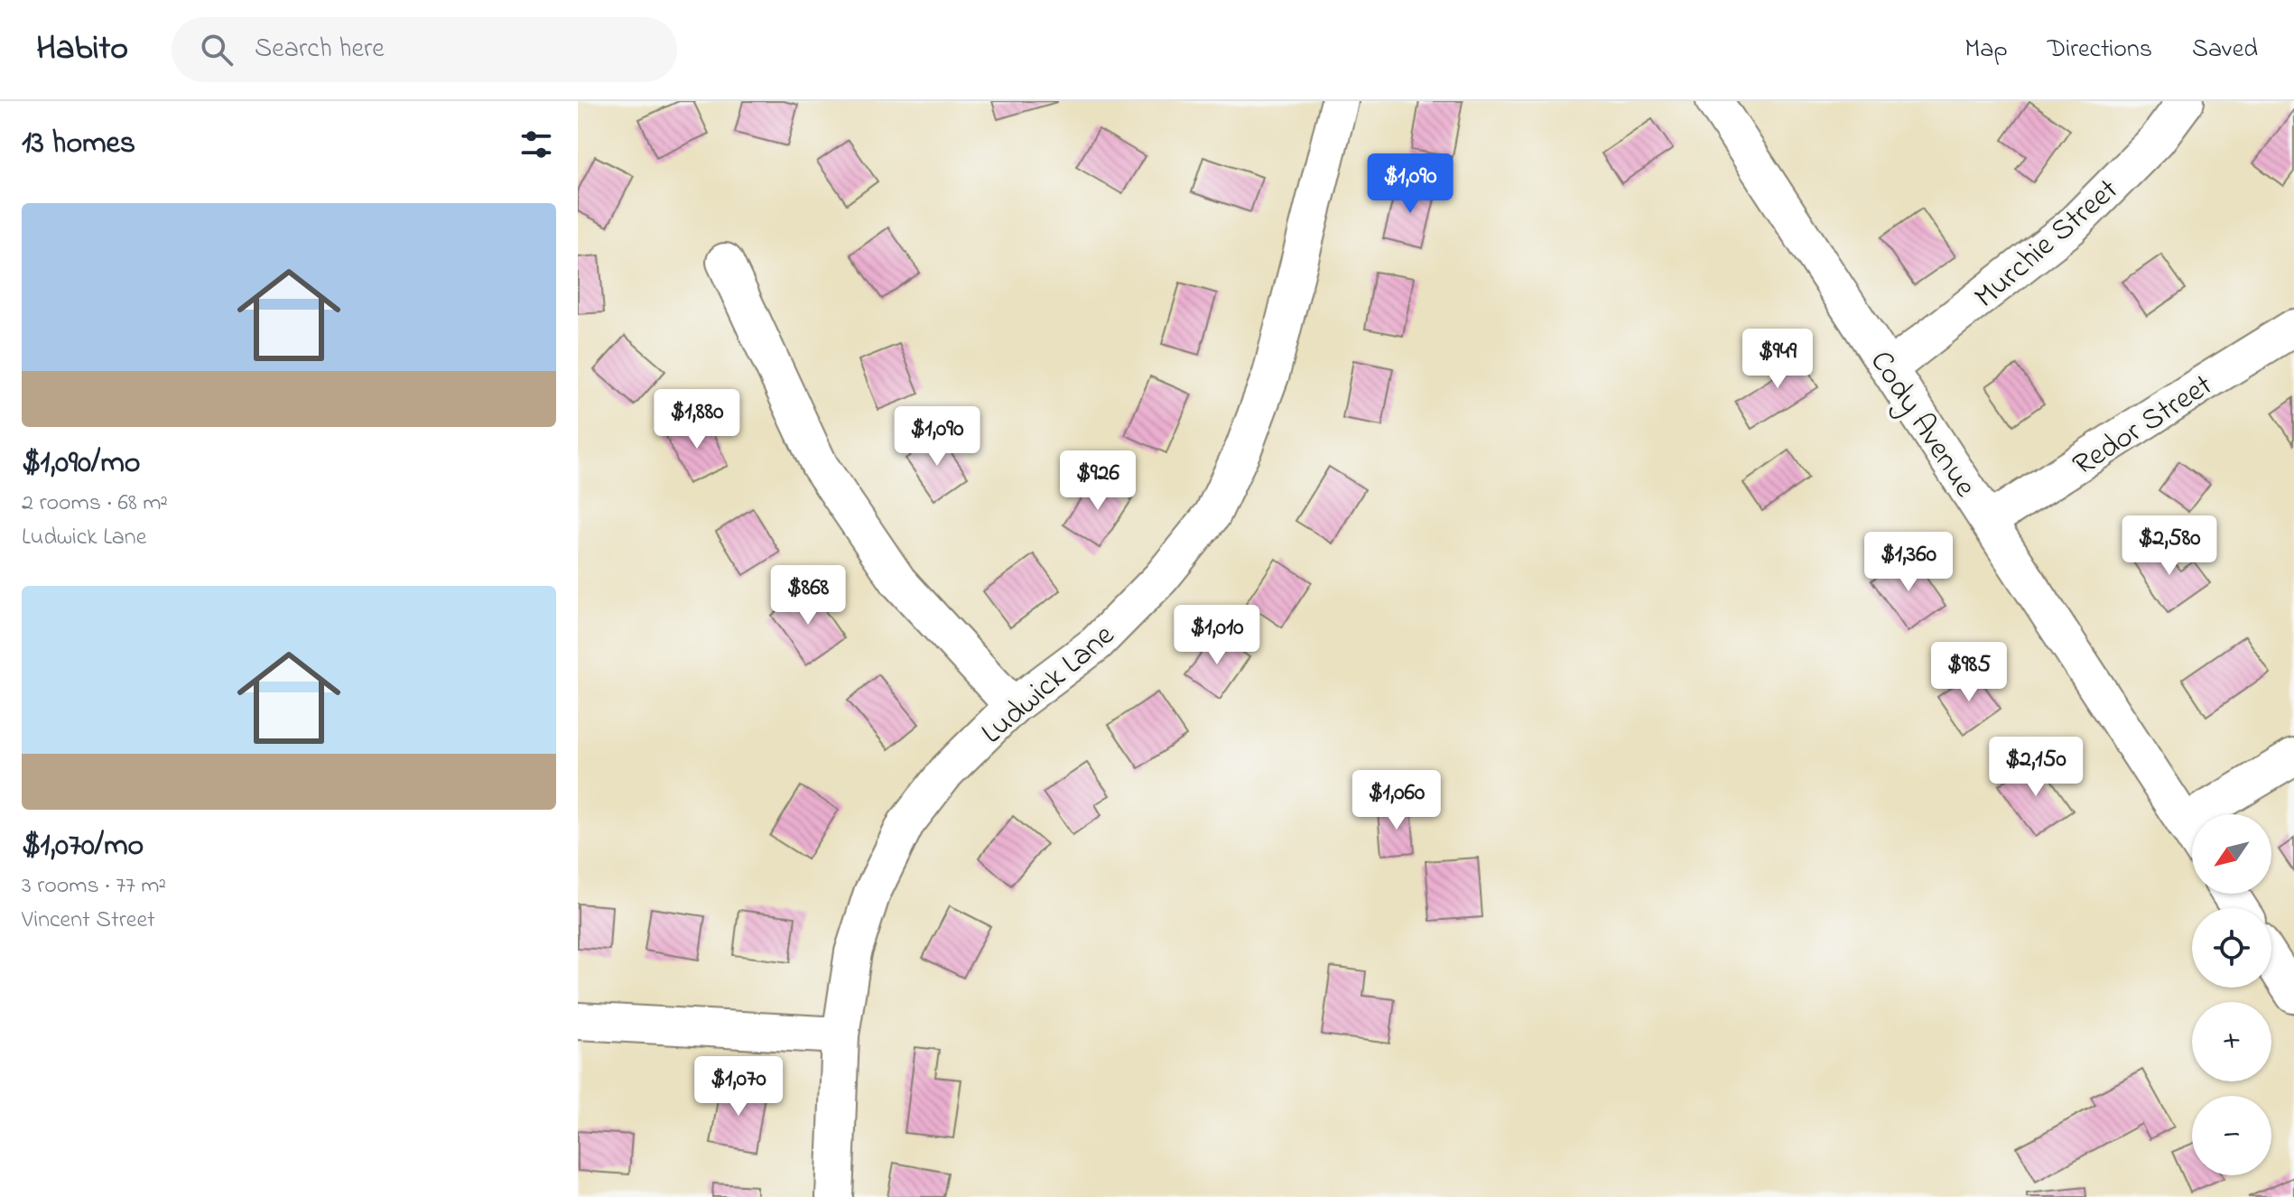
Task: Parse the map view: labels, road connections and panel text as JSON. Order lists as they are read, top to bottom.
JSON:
{
  "streets": {
    "street": [
      "Murchie Street",
      "Cody Avenue",
      "Redor Street",
      "Ludwick Lane"
    ]
  },
  "crossings": [
    ["Murchie Street", "Cody Avenue"],
    ["Cody Avenue", "Redor Street"]
  ],
  "north": "bottom left",
  "page": {
    "header": "Habito",
    "search": "Search here",
    "nav": ["Map", "Directions", "Saved"],
    "heading": "13 homes",
    "price": [
      "$1,090",
      "$949",
      "$1,880",
      "$1,090",
      "$926",
      "$2,580",
      "$1,360",
      "$868",
      "$1,010",
      "$985",
      "$2,150",
      "$1,060",
      "$1,070"
    ],
    "list": [
      {
        "name": "$1,090/mo",
        "note": "2 rooms · 68 m² · Ludwick Lane"
      },
      {
        "name": "$1,070/mo",
        "note": "3 rooms · 77 m² · Vincent Street"
      }
    ],
    "map_buttons": ["+", "−"]
  }
}
